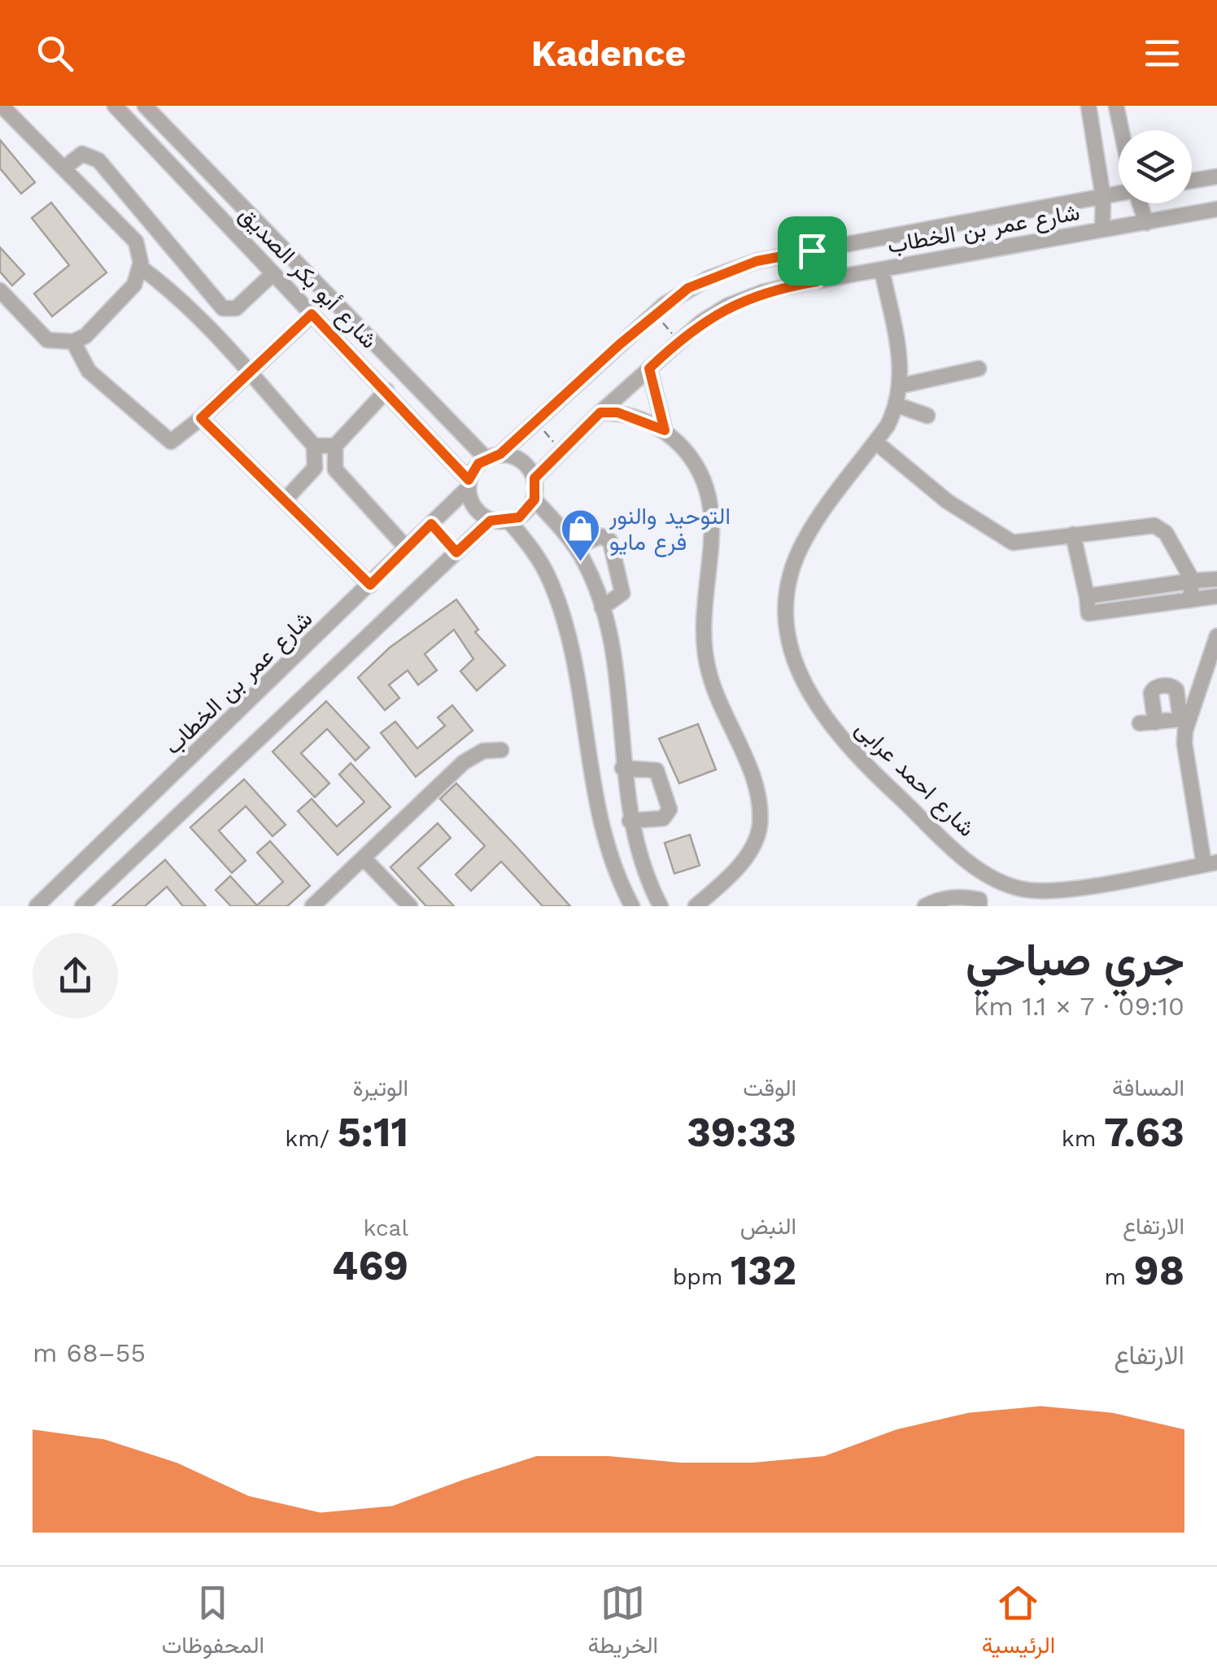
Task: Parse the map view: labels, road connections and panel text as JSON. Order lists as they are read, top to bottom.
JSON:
{
  "streets": {
    "street": ["شارع عمر بن الخطاب", "شارع أبو بكر الصديق", "شارع احمد عرابى"]
  },
  "crossings": [
    ["شارع عمر بن الخطاب", "شارع أبو بكر الصديق"],
    ["شارع عمر بن الخطاب", "شارع احمد عرابى"]
  ],
  "places": {
    "shop": ["التوحيد والنور فرع مايو"]
  },
  "page": {
    "header": "Kadence",
    "heading": ["جري صباحي", "09:10 · 7 × 1.1 km"],
    "stats": [
      ["المسافة", "7.63 km"],
      ["الوقت", "39:33"],
      ["الوتيرة", "5:11 /km"],
      ["الارتفاع", "98 m"],
      ["النبض", "132 bpm"],
      ["kcal", "469"]
    ],
    "chart": ["الارتفاع", "55–68 m"],
    "tabs": ["الرئيسية", "الخريطة", "المحفوظات"]
  }
}
